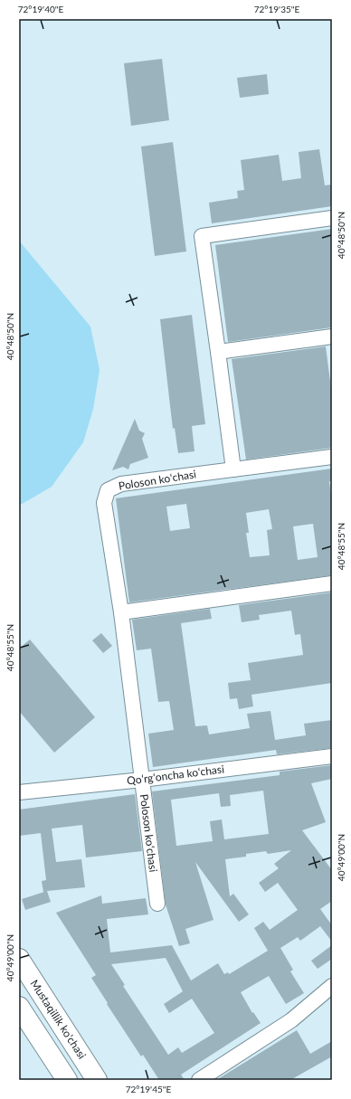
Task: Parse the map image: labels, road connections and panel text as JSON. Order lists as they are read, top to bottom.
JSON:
{
  "streets": {
    "main road": ["Mustaqillik ko'chasi"],
    "street": ["Poloson koʻchasi", "Qoʻrgʻoncha koʻchasi"]
  },
  "crossings": [
    ["Poloson koʻchasi", "Qoʻrgʻoncha koʻchasi"]
  ],
  "coordinates": [
    "72°19'40\"E",
    "72°19'35\"E",
    "40°48'50\"N",
    "40°48'55\"N",
    "40°49'00\"N",
    "72°19'45\"E"
  ]
}
